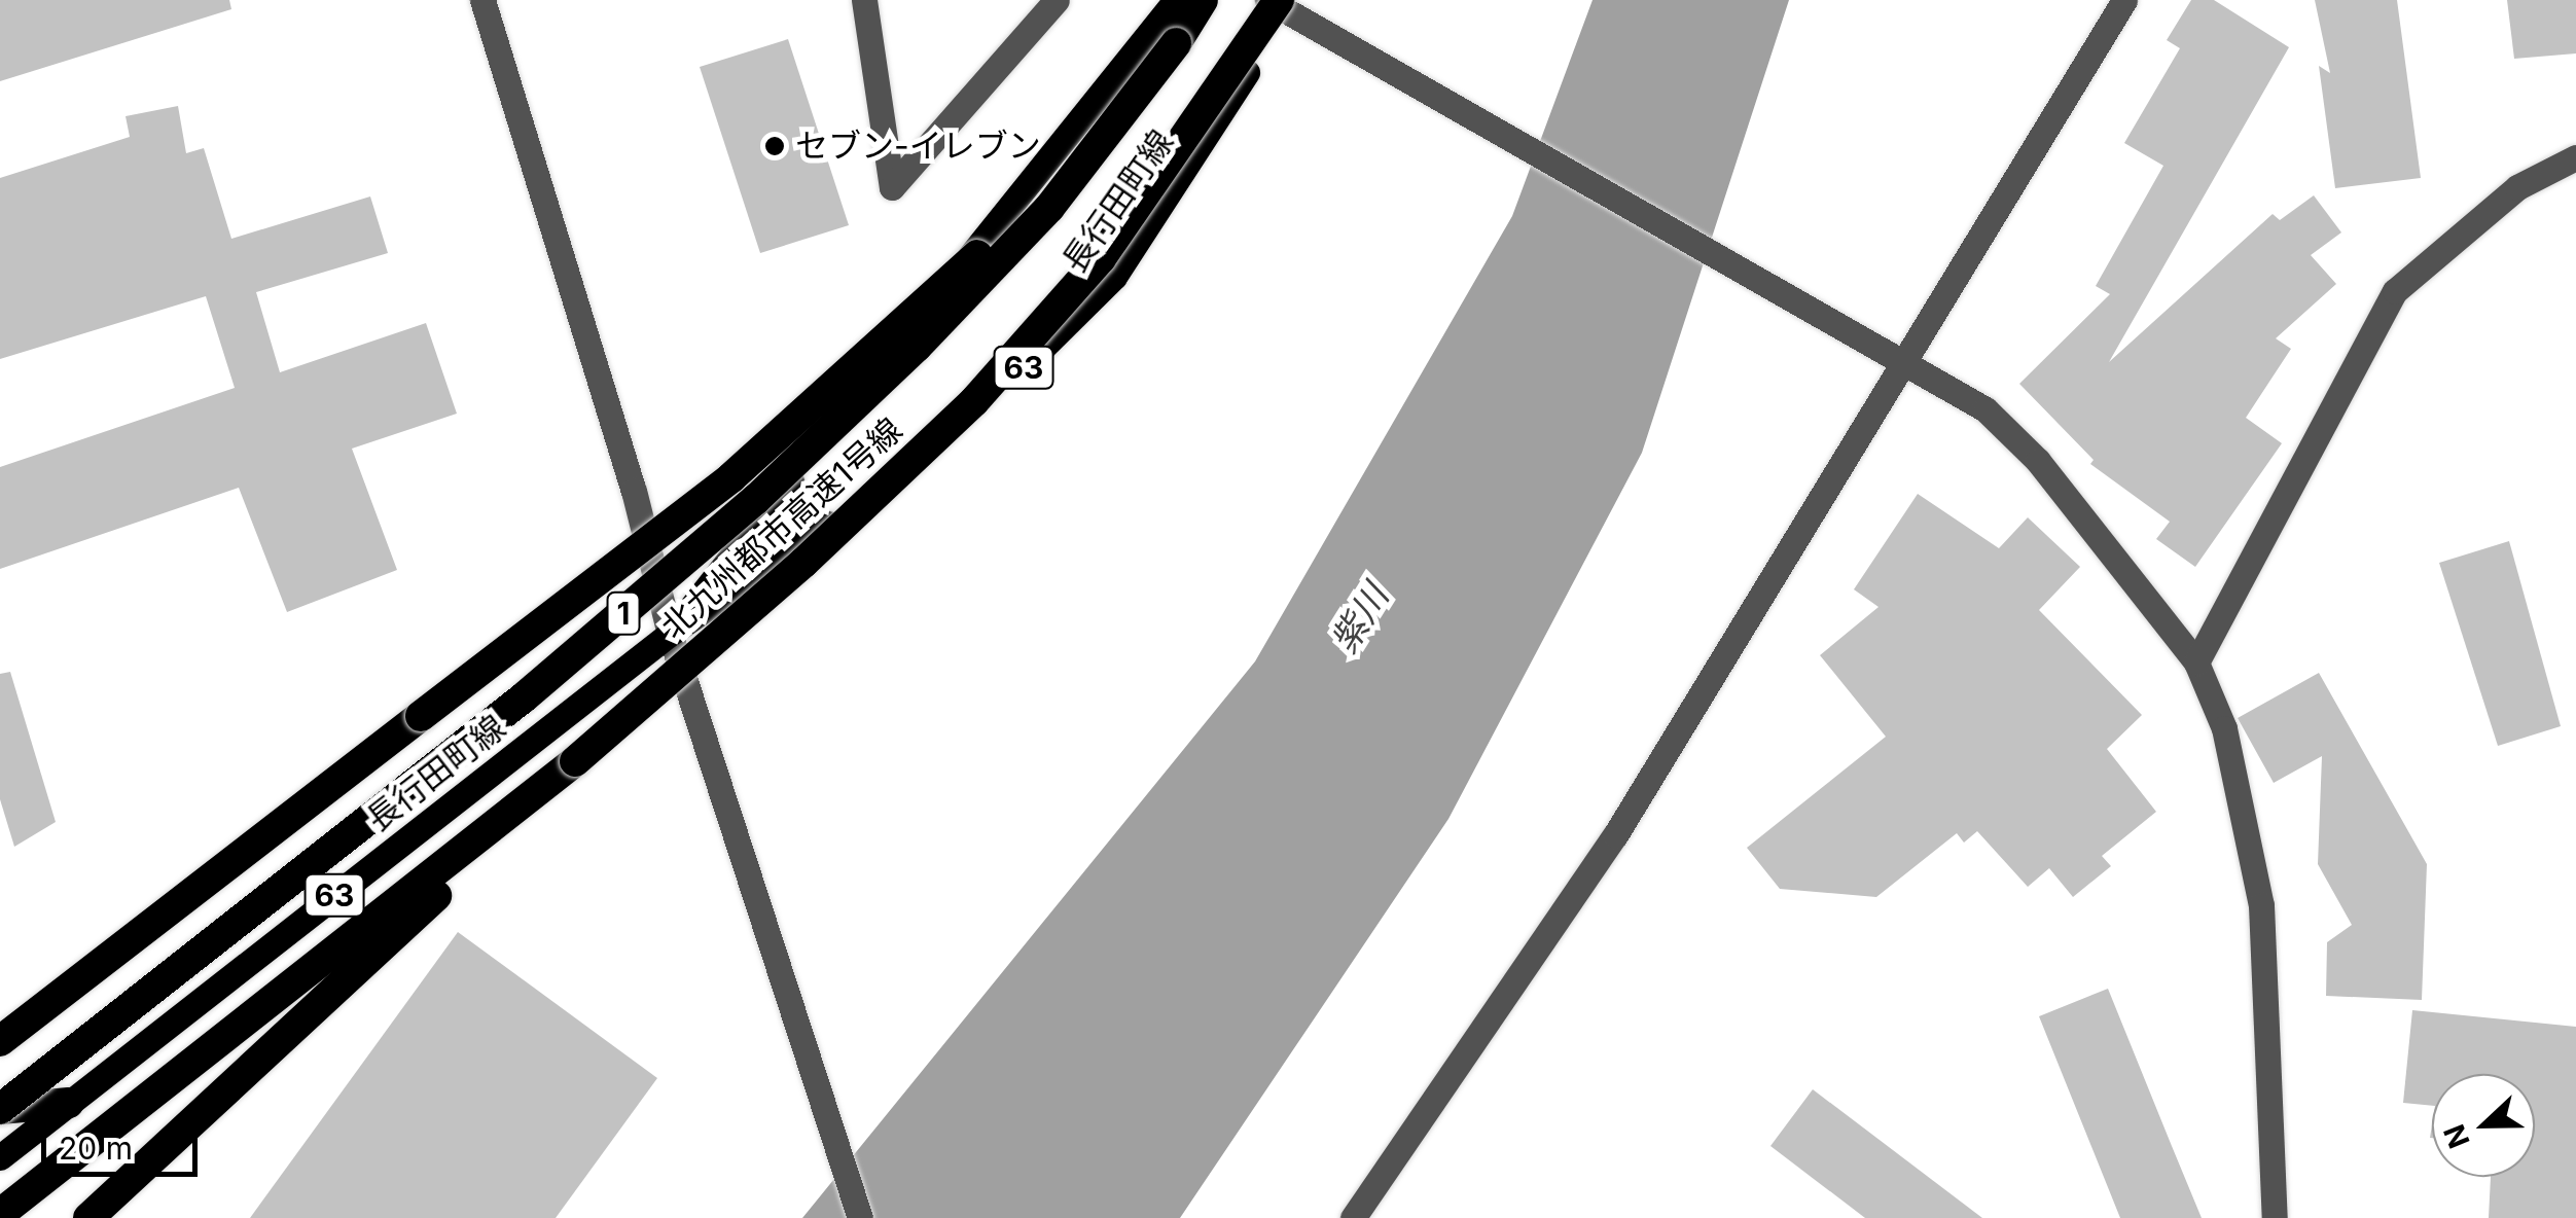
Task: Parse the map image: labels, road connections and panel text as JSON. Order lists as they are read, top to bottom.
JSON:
{
  "streets": {
    "highway": ["北九州都市高速1号線", "1"],
    "main road": ["長行田町線", "63"]
  },
  "crossings": [
    ["長行田町線", "北九州都市高速1号線"]
  ],
  "water": ["紫川"],
  "places": ["セブン-イレブン"],
  "scale_bar": "20 m",
  "north": "left"
}
